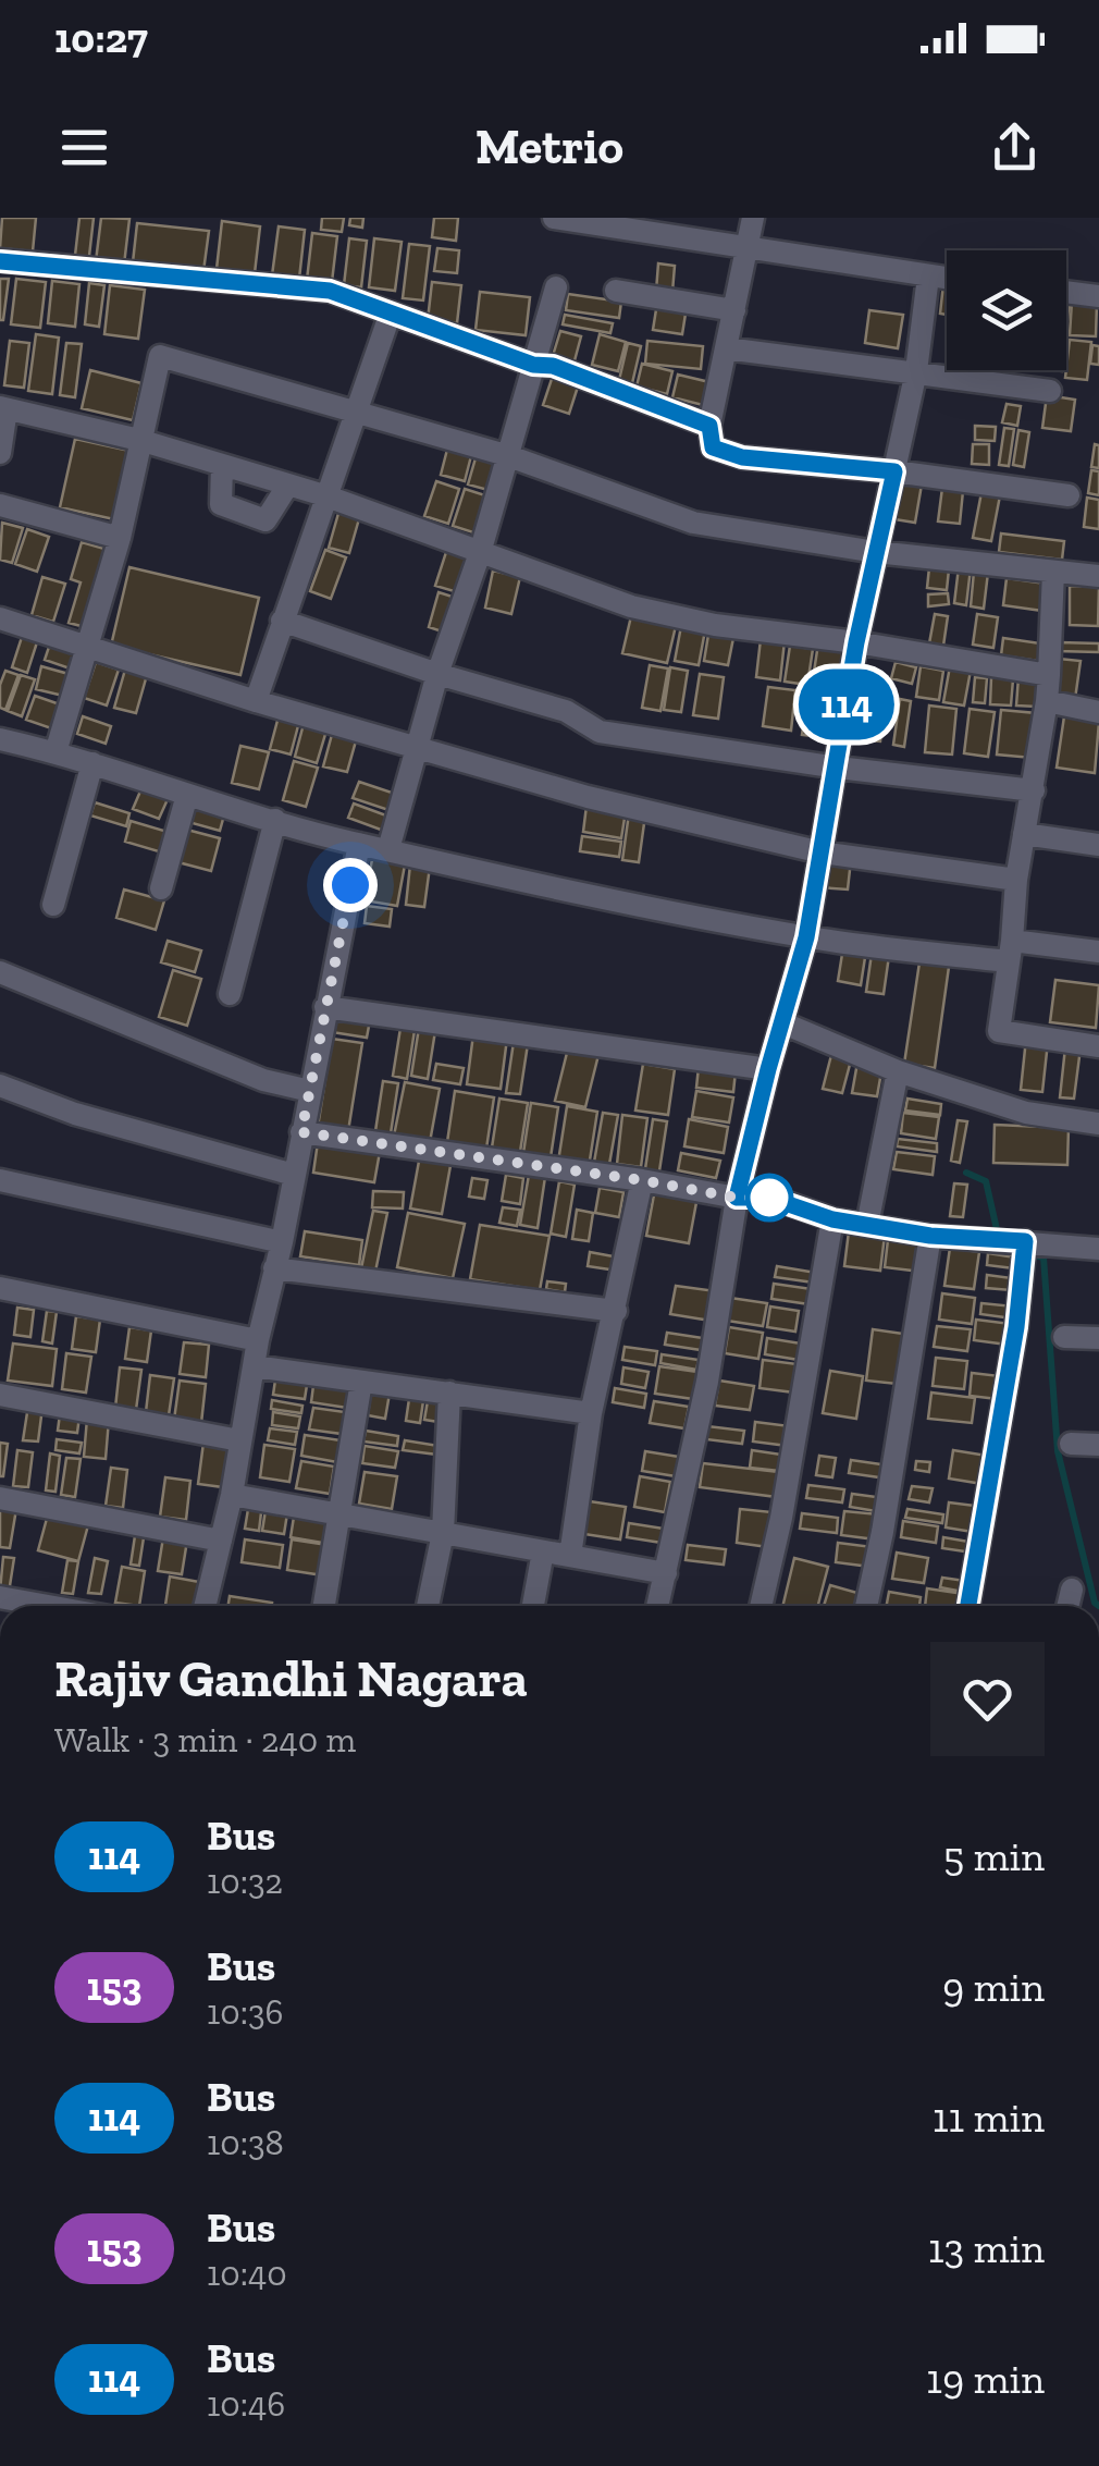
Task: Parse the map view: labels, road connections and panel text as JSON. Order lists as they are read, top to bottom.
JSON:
{
  "lines": ["bus line 114"],
  "page": {
    "status": "10:27",
    "header": "Metrio",
    "on_map": "114",
    "heading": ["Rajiv Gandhi Nagara", "Walk · 3 min · 240 m"],
    "list": [
      {
        "mark": "114",
        "name": "Bus",
        "note": "10:32",
        "value": "5 min"
      },
      {
        "mark": "153",
        "name": "Bus",
        "note": "10:36",
        "value": "9 min"
      },
      {
        "mark": "114",
        "name": "Bus",
        "note": "10:38",
        "value": "11 min"
      },
      {
        "mark": "153",
        "name": "Bus",
        "note": "10:40",
        "value": "13 min"
      },
      {
        "mark": "114",
        "name": "Bus",
        "note": "10:46",
        "value": "19 min"
      }
    ]
  }
}
